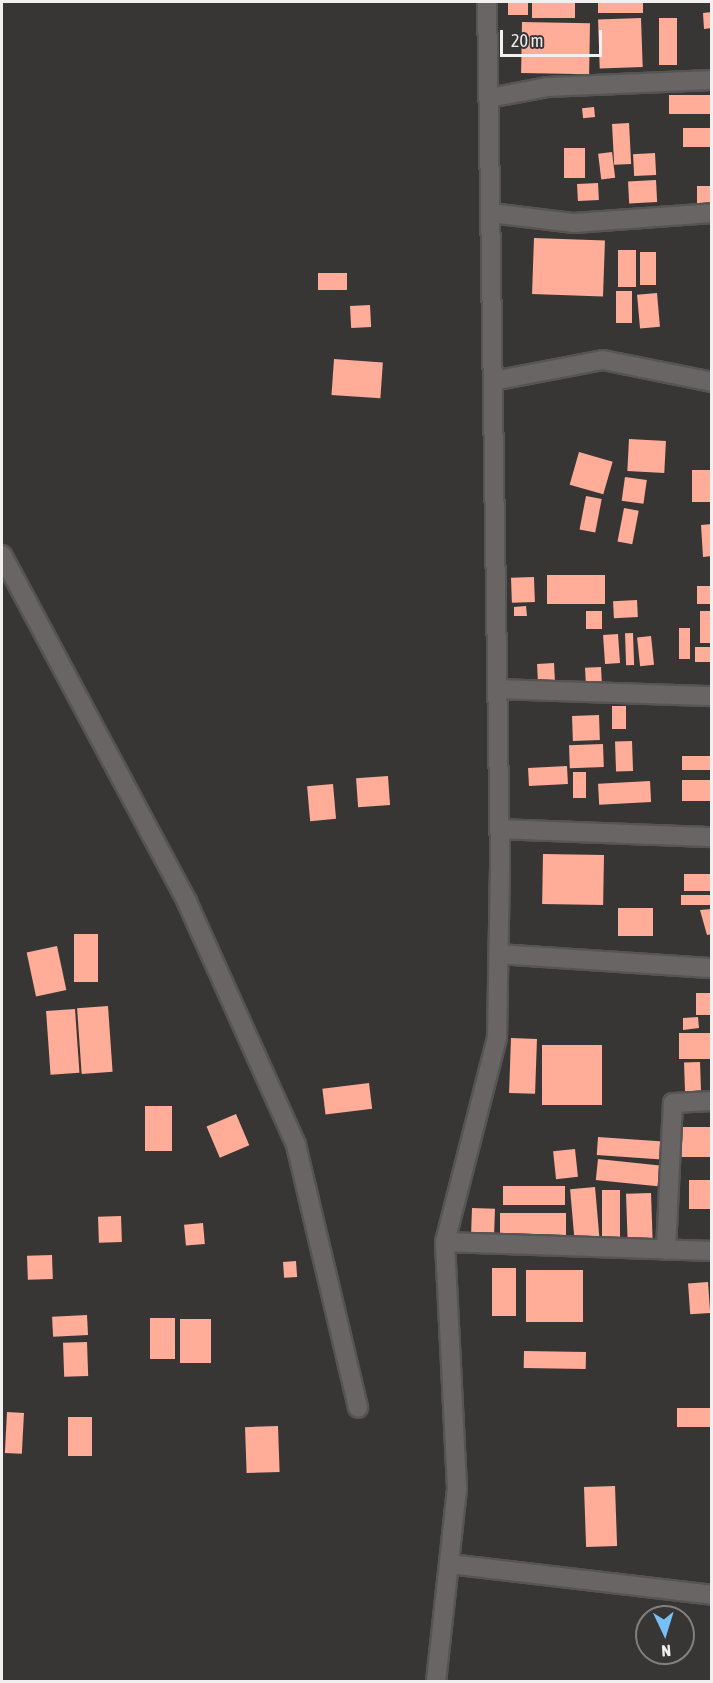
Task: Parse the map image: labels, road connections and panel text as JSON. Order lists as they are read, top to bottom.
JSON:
{
  "scale_bar": "20 m",
  "north": "bottom"
}
